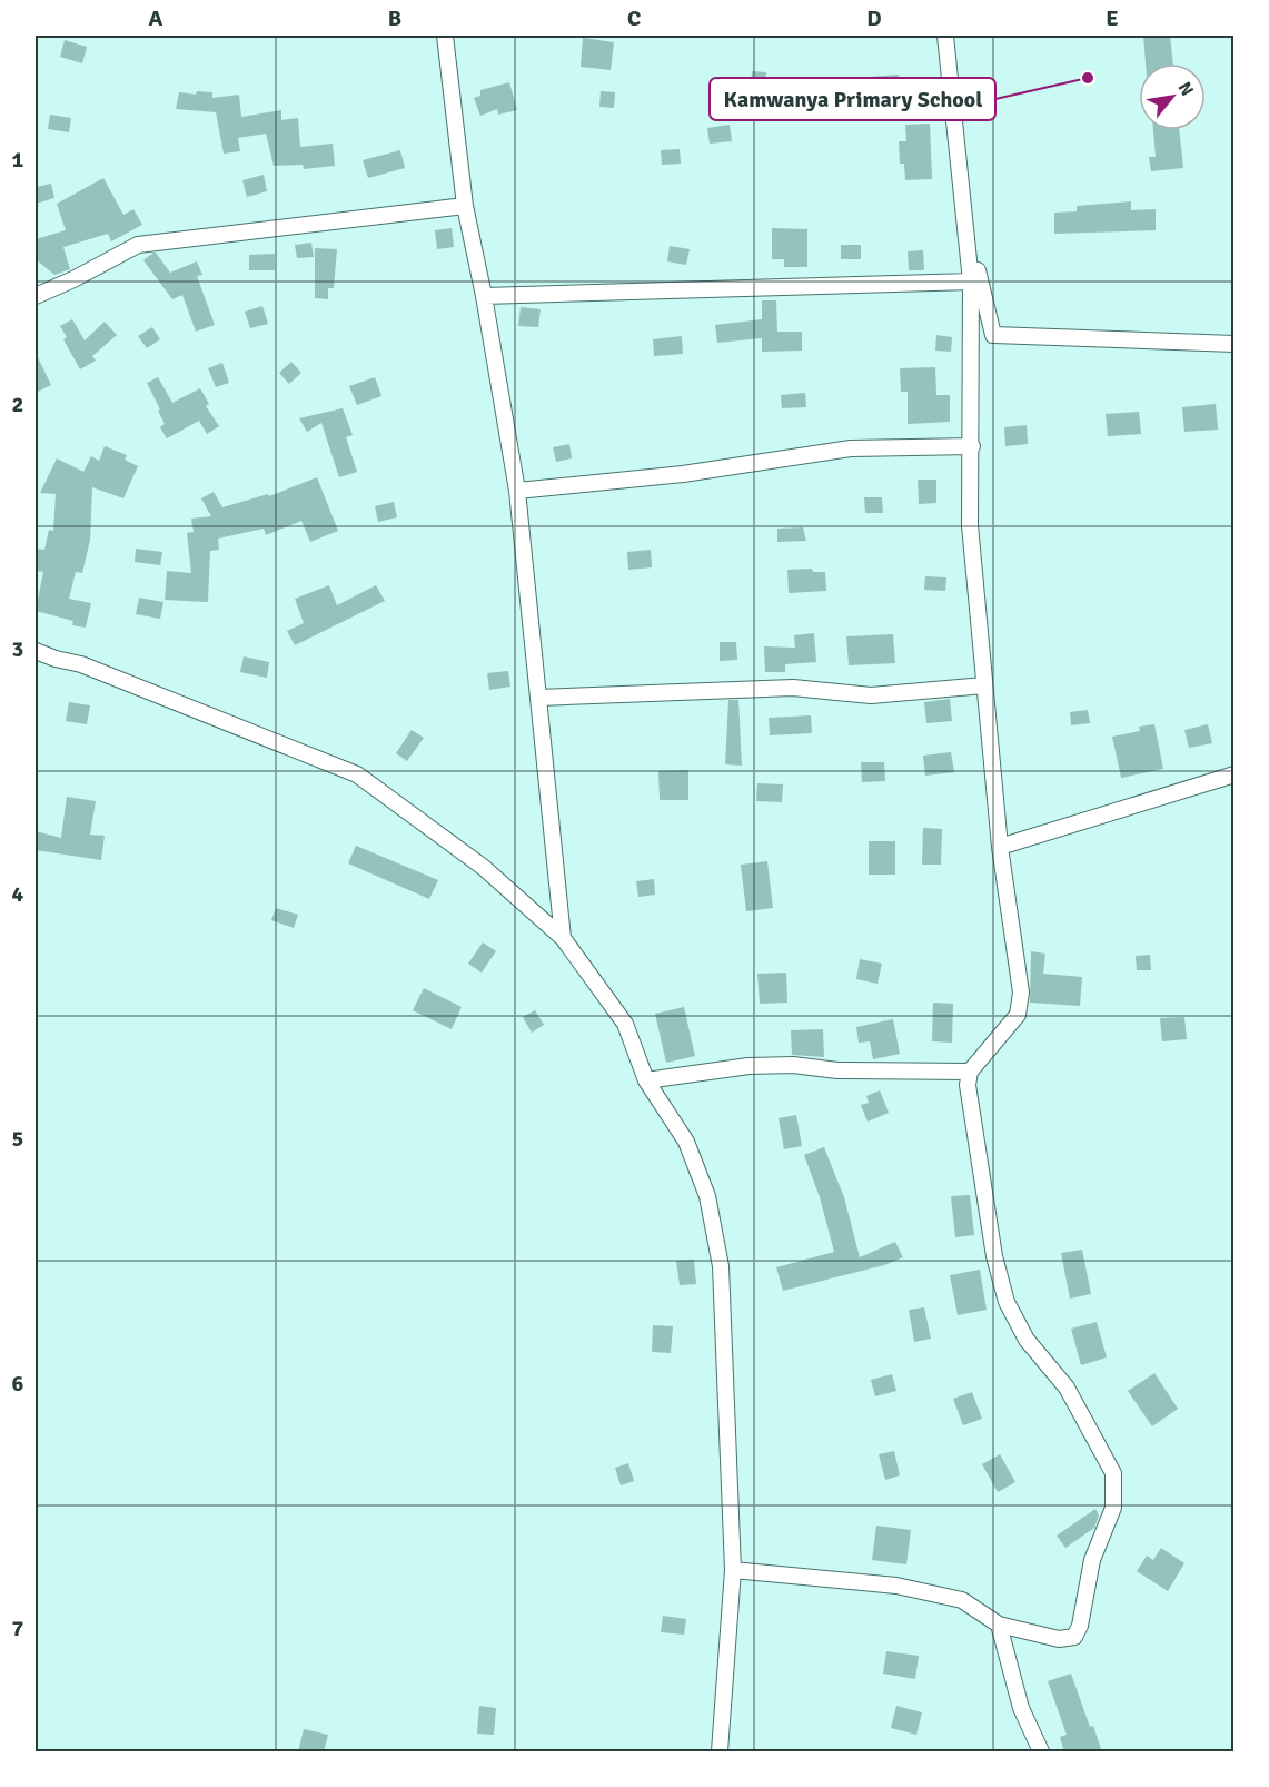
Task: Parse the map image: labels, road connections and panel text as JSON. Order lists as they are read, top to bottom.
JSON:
{
  "places": ["Kamwanya Primary School"],
  "north": "top right",
  "grid": {
    "columns": [
      "A",
      "B",
      "C",
      "D",
      "E"
    ],
    "rows": [
      "1",
      "2",
      "3",
      "4",
      "5",
      "6",
      "7"
    ]
  }
}
